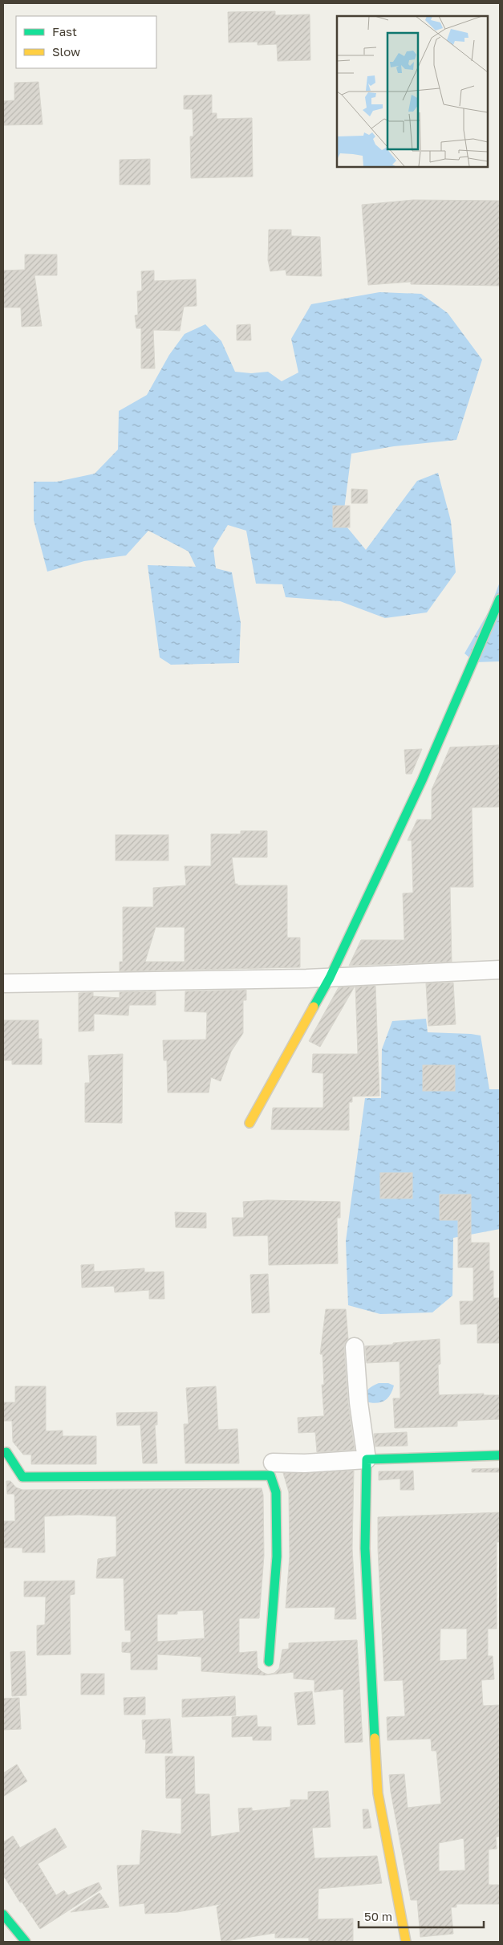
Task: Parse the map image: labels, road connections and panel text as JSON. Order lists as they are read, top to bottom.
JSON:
{
  "legend": ["Fast", "Slow"],
  "scale_bar": "50 m"
}
